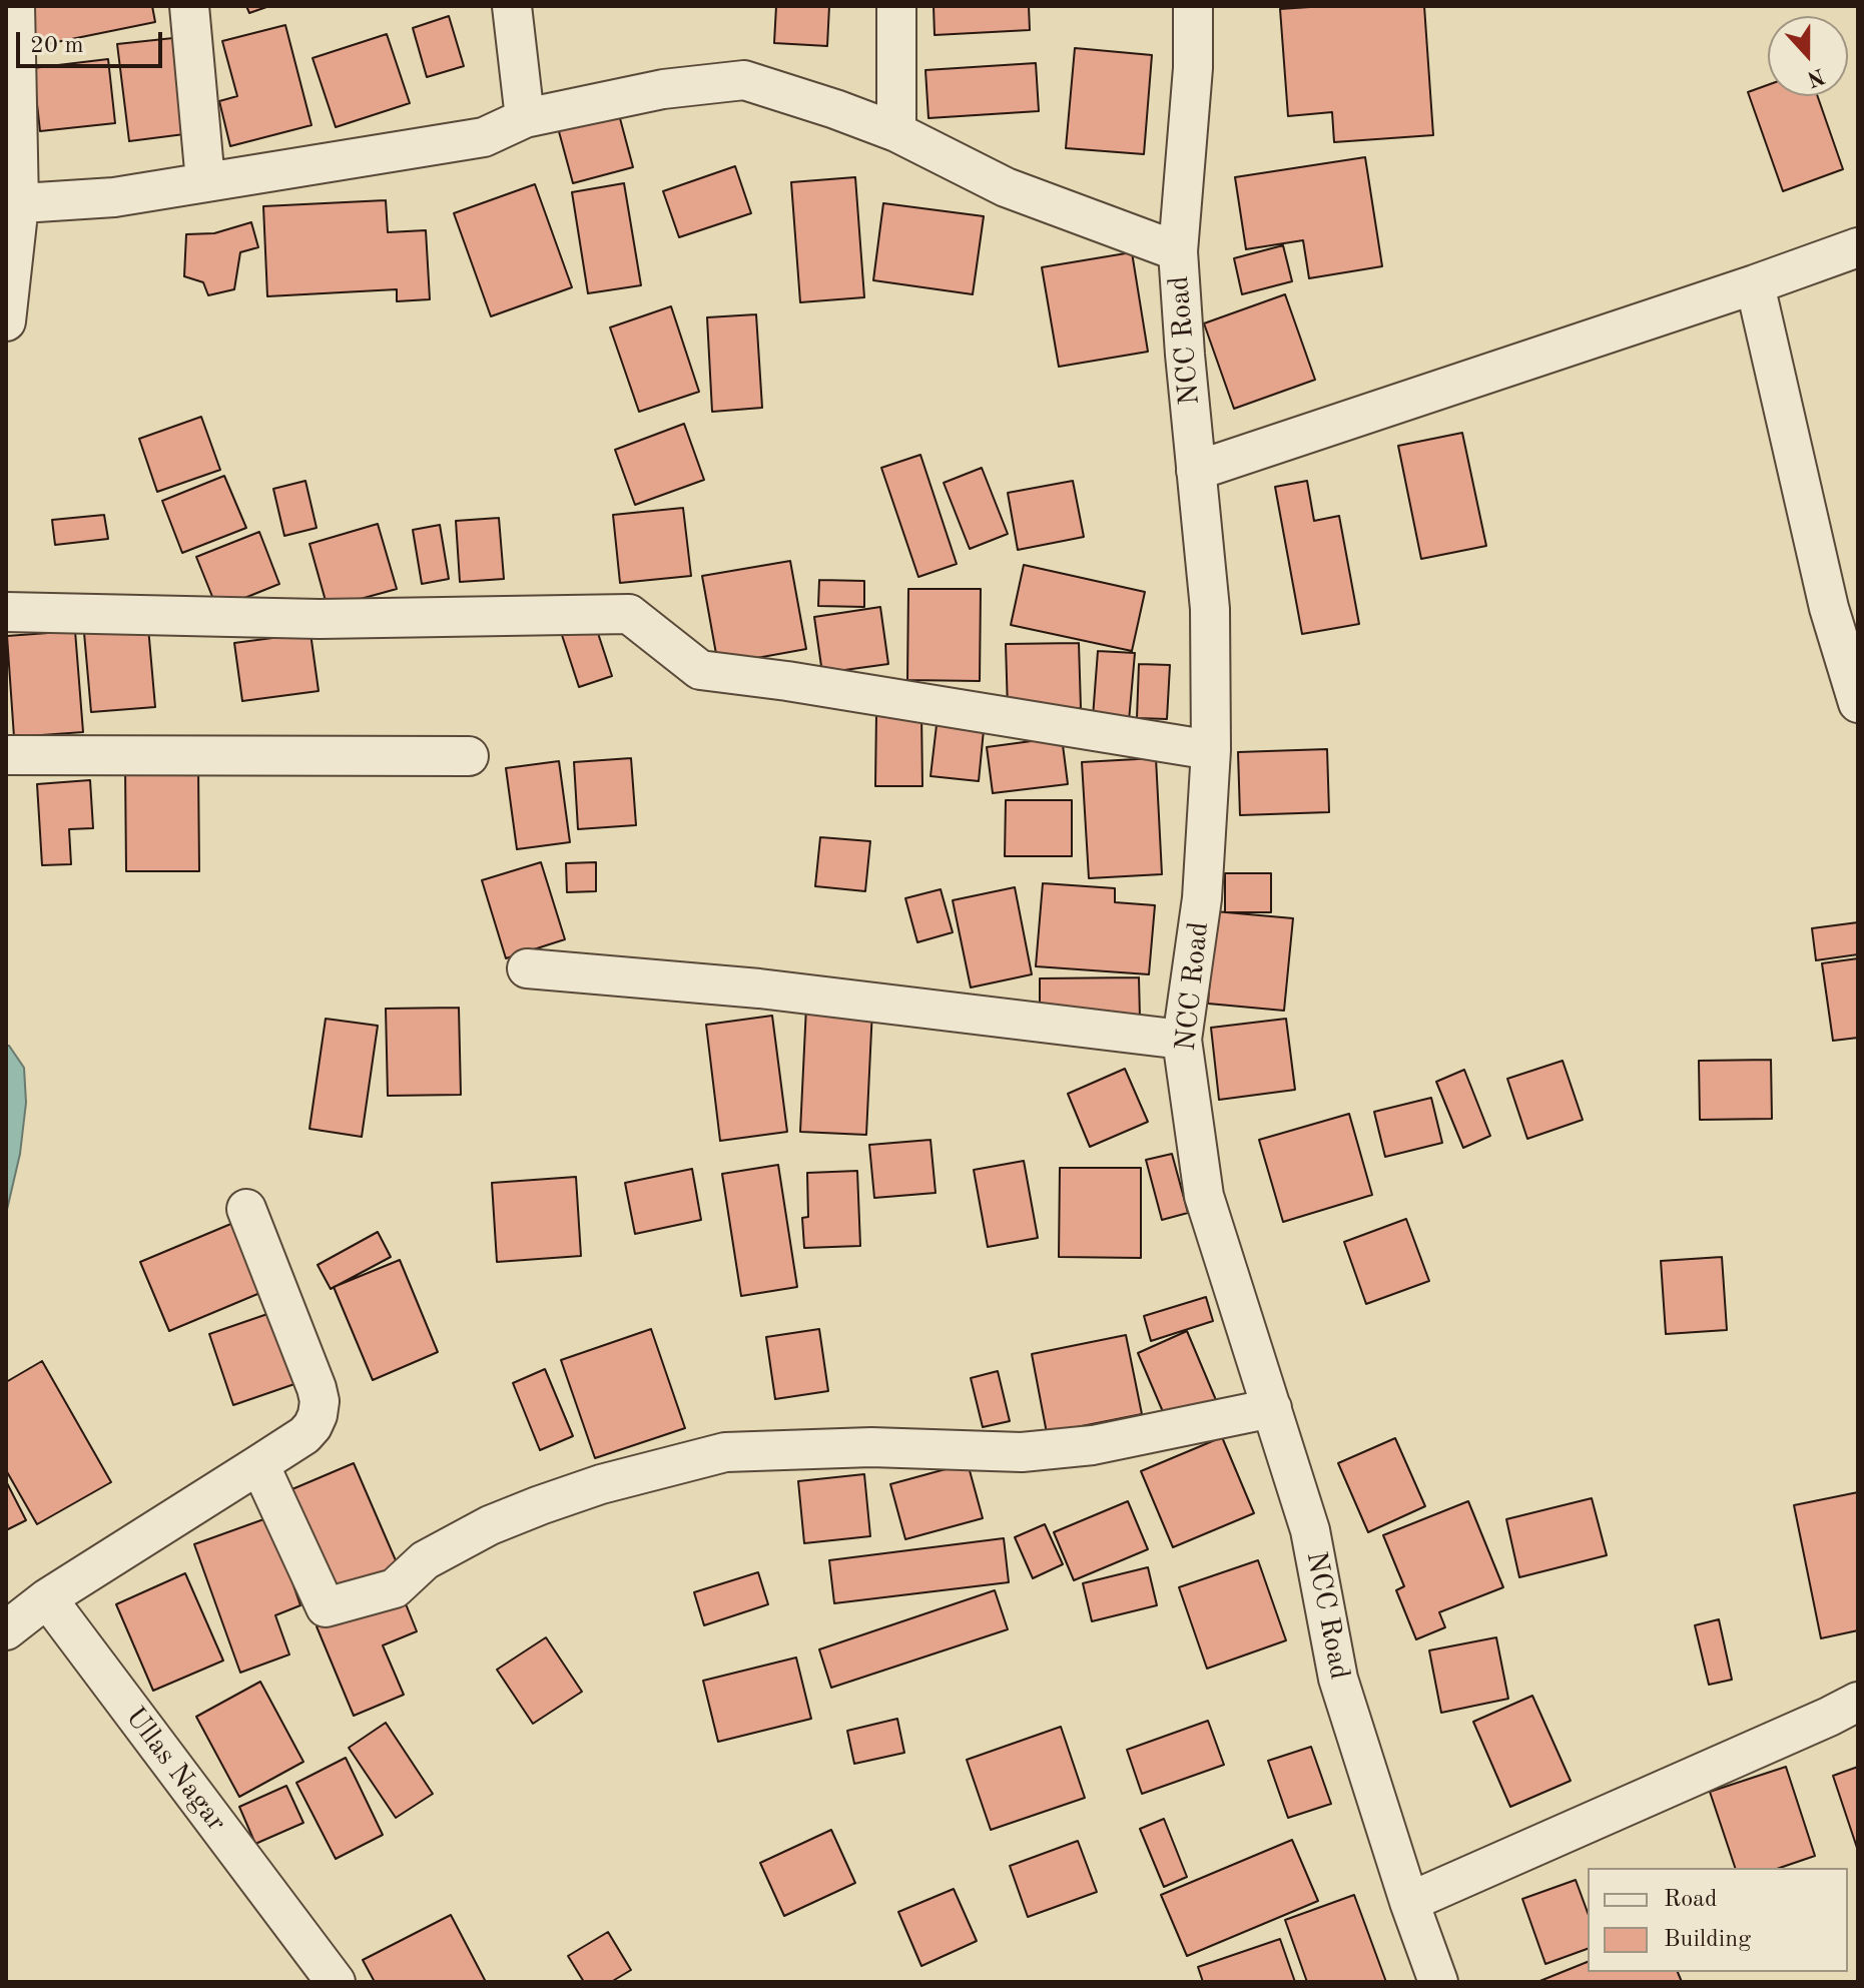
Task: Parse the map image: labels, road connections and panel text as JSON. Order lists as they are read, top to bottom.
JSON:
{
  "streets": {
    "street": ["NCC Road", "Ullas Nagar"]
  },
  "legend": ["Road", "Building"],
  "scale_bar": "20 m",
  "north": "bottom"
}
